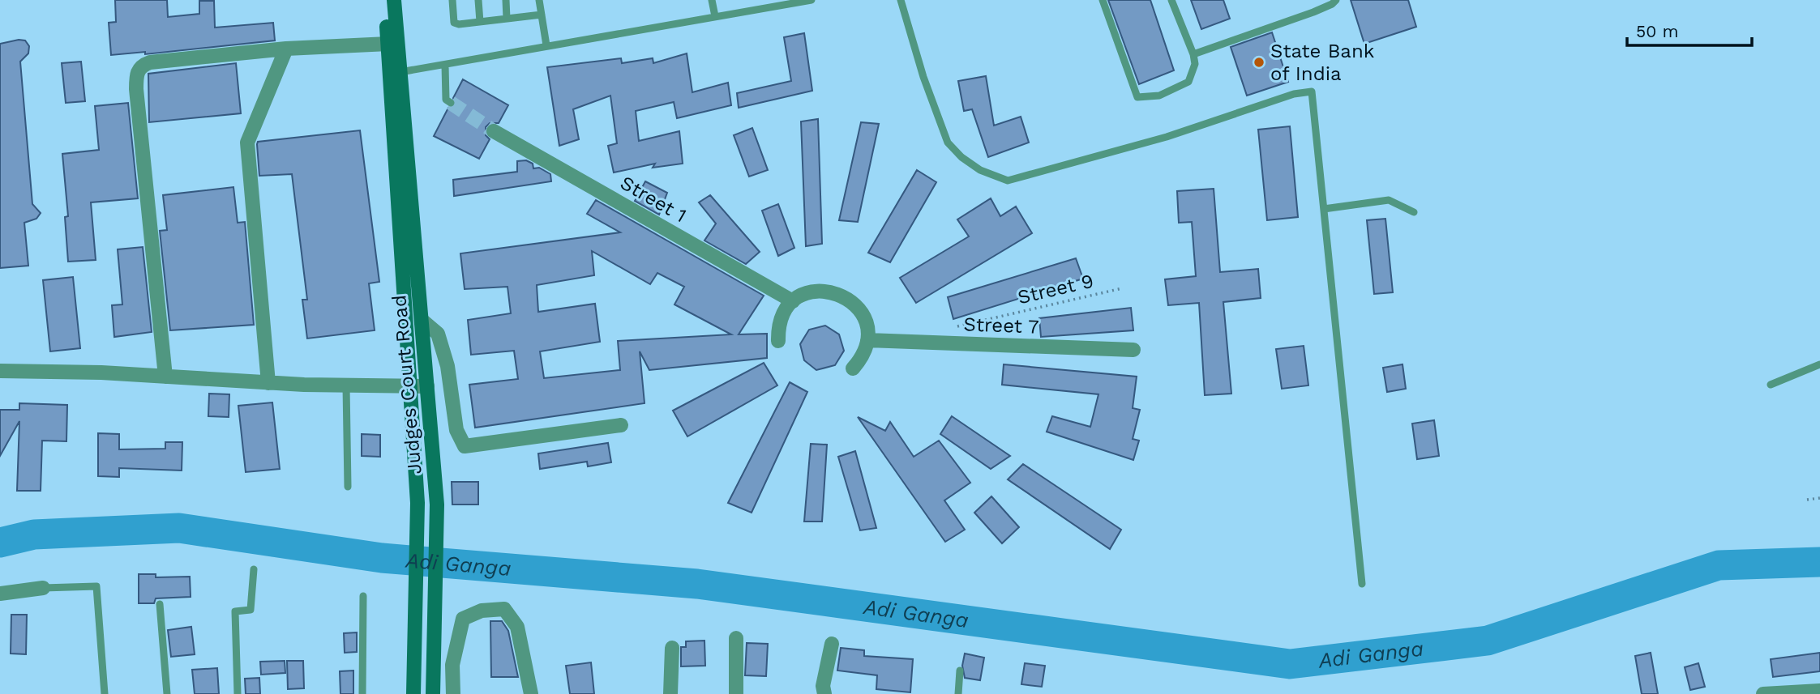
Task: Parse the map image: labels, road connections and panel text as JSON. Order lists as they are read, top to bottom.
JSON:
{
  "streets": {
    "main road": ["Judges Court Road"],
    "street": ["Street 1", "Street 7"],
    "path": ["Street 9"]
  },
  "water": ["Adi Ganga"],
  "places": ["State Bank of India"],
  "scale_bar": "50 m"
}
